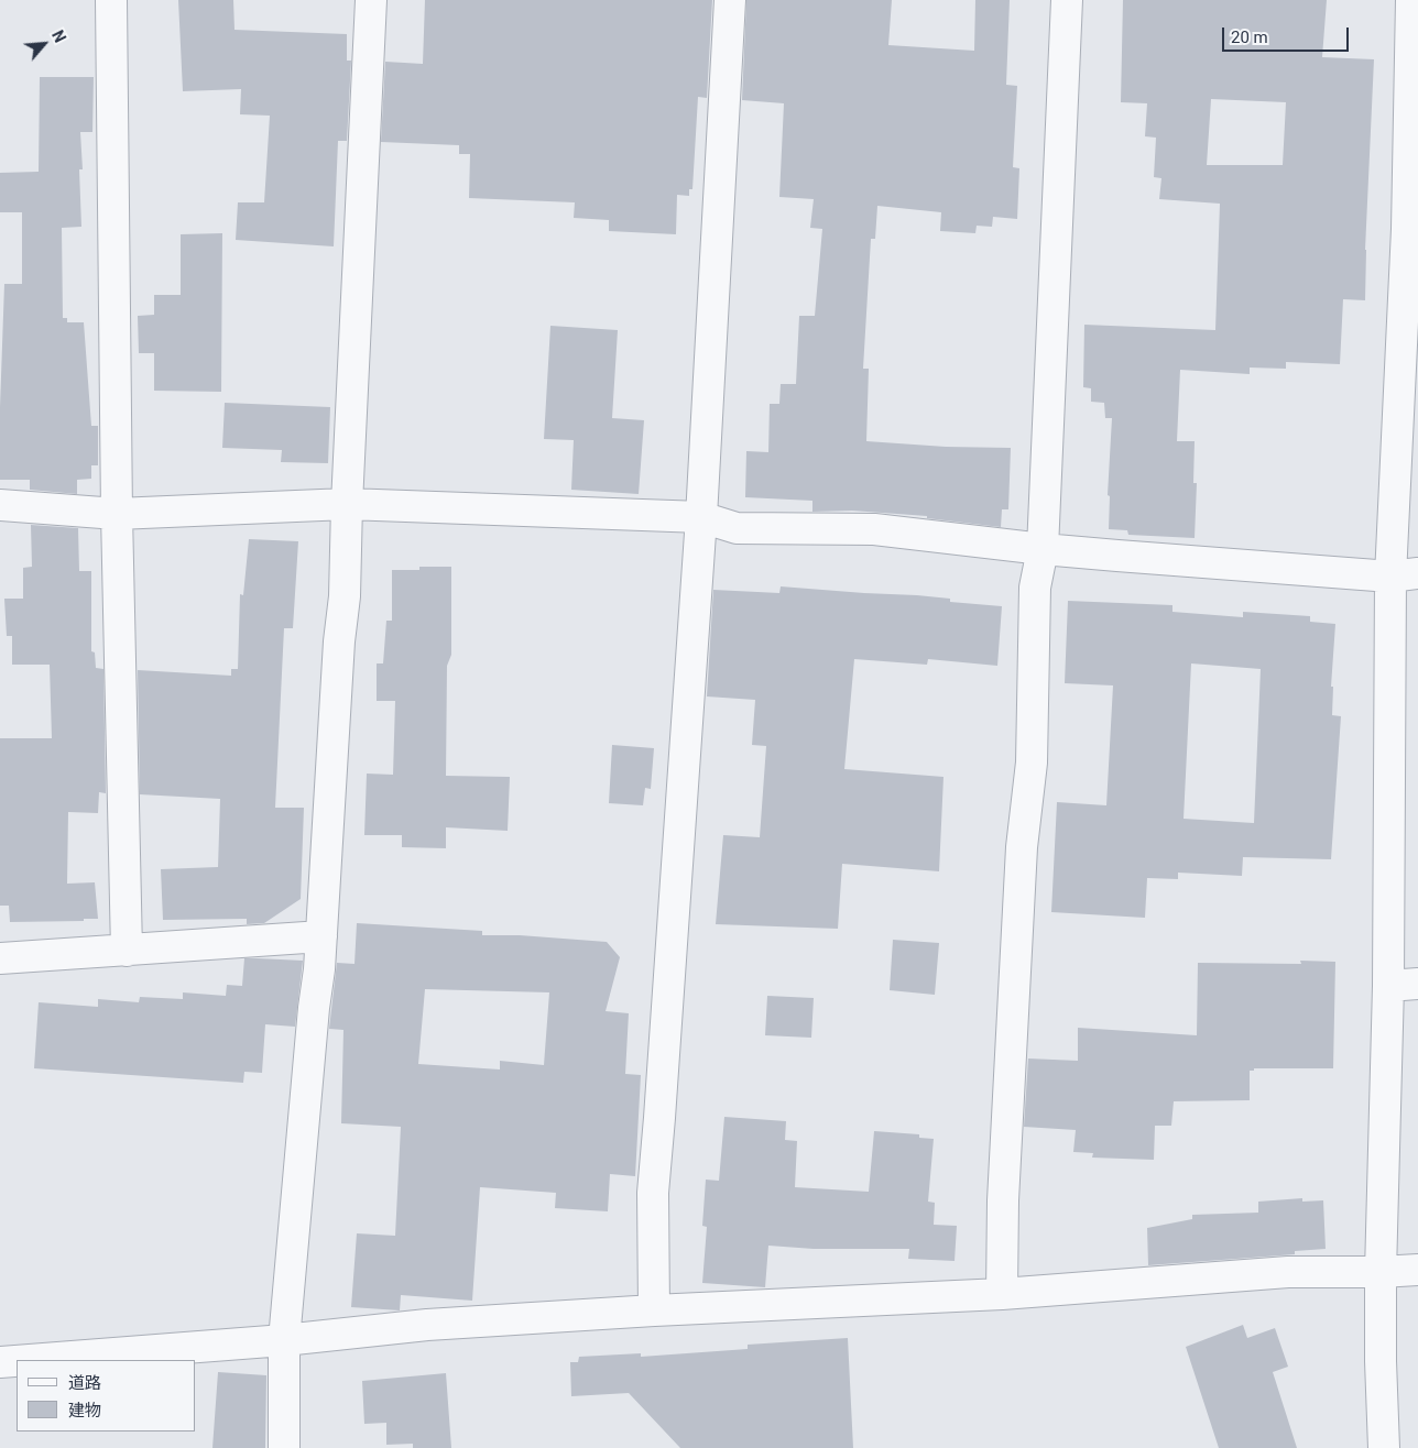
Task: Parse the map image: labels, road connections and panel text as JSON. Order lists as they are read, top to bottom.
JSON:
{
  "legend": ["道路", "建物"],
  "scale_bar": "20 m",
  "north": "top right"
}
